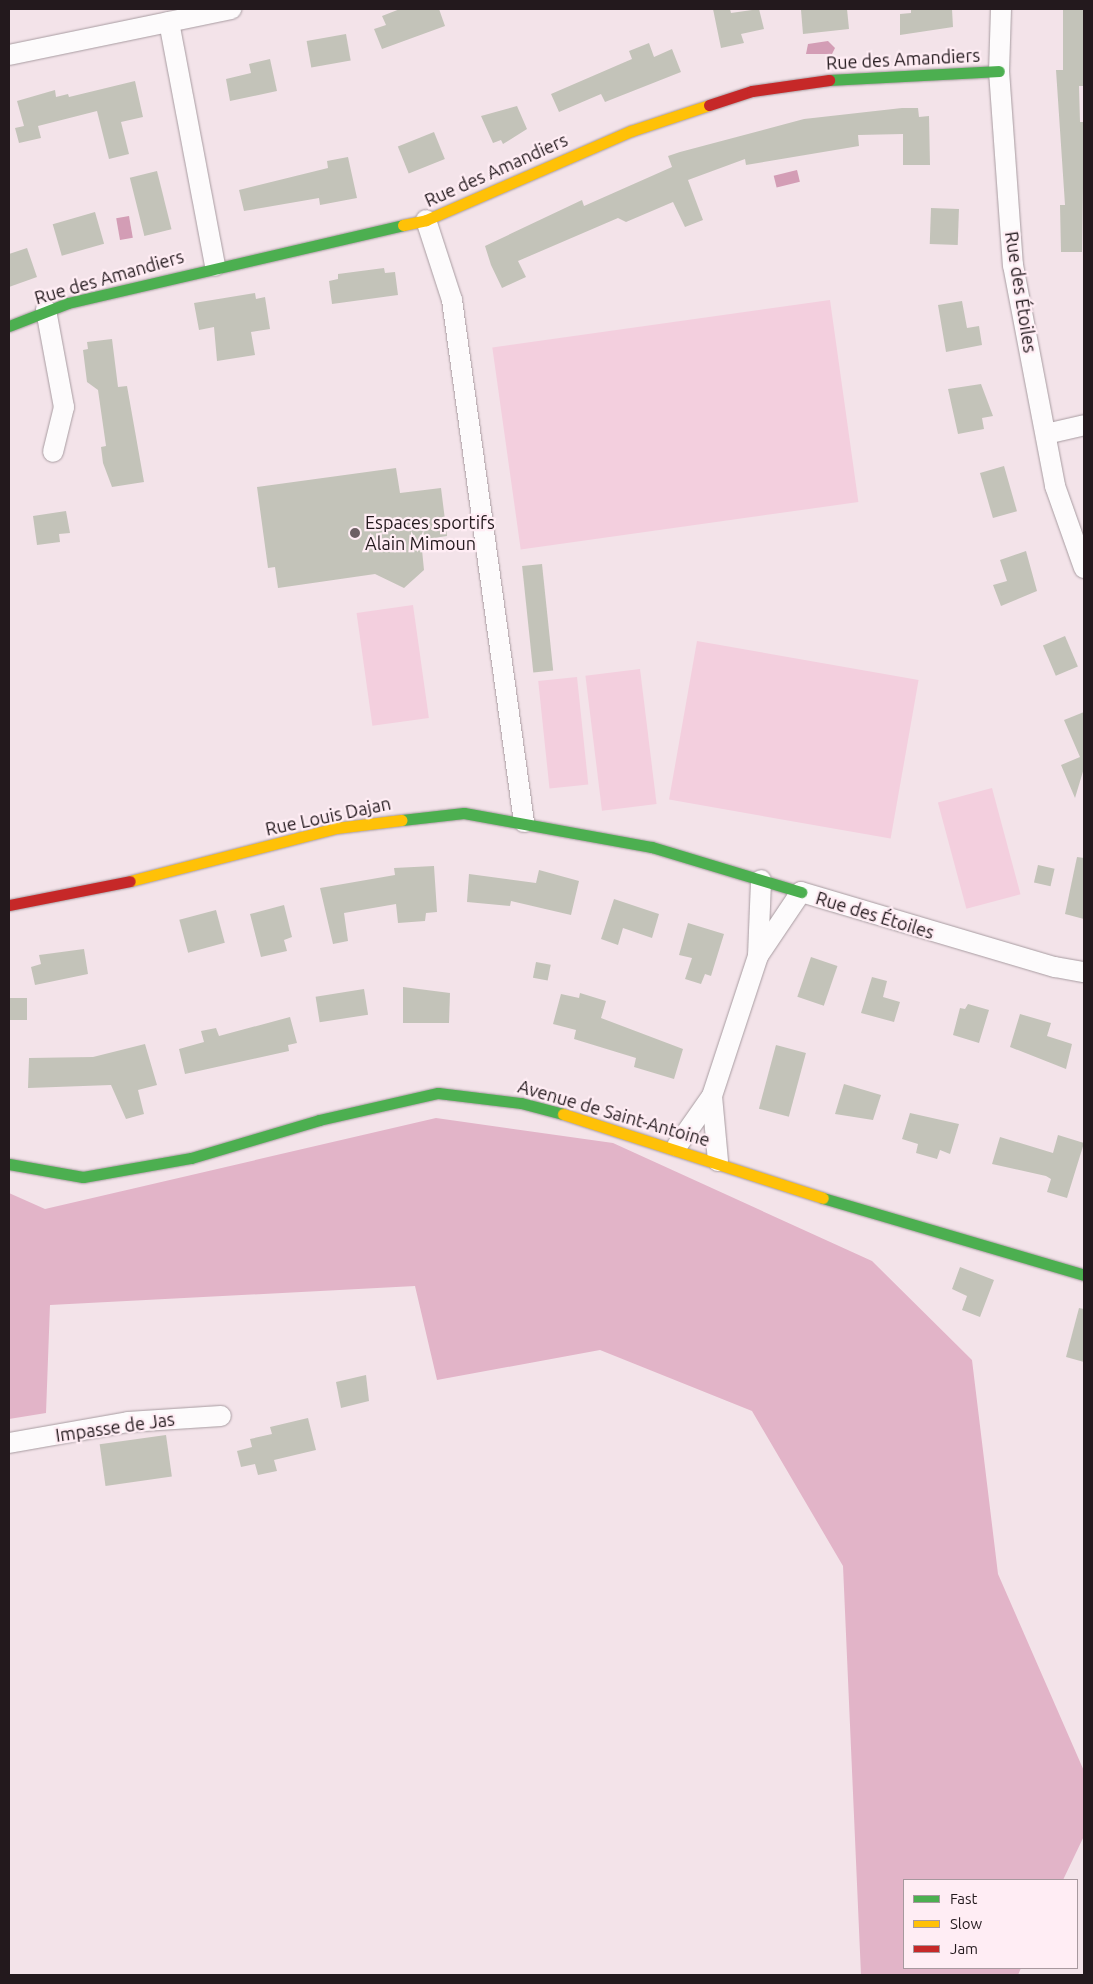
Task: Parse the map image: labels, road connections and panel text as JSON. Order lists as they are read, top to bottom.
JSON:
{
  "streets": {
    "street": [
      "Rue des Amandiers",
      "Rue des Étoiles",
      "Rue Louis Dajan",
      "Avenue de Saint-Antoine",
      "Impasse de Jas"
    ]
  },
  "crossings": [
    ["Rue des Amandiers", "Rue des Étoiles"],
    ["Rue des Étoiles", "Rue Louis Dajan"],
    ["Rue des Étoiles", "Avenue de Saint-Antoine"]
  ],
  "places": ["Espaces sportifs Alain Mimoun"],
  "legend": ["Fast", "Slow", "Jam"]
}
